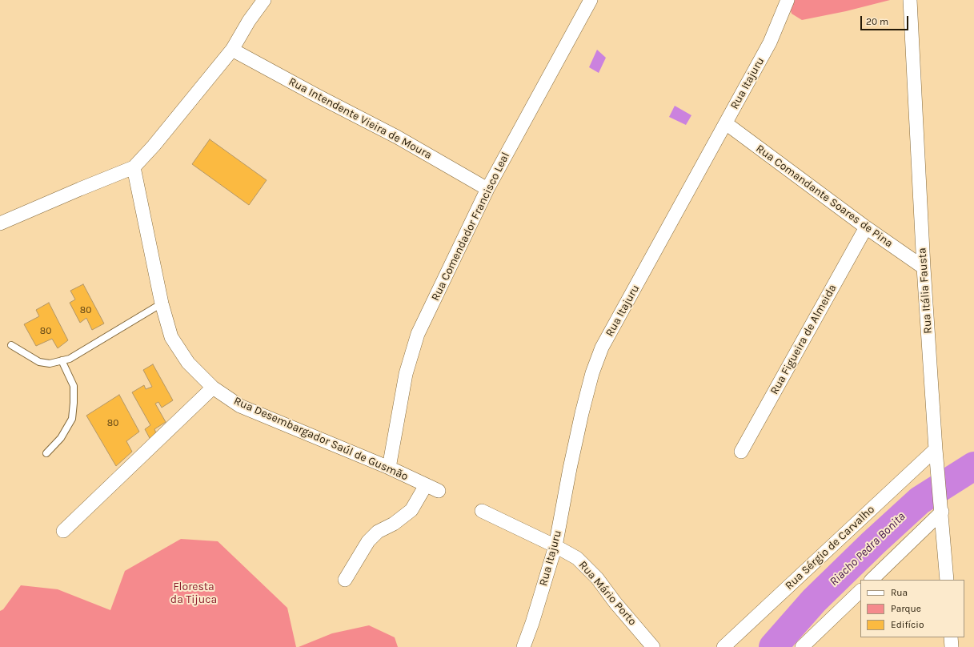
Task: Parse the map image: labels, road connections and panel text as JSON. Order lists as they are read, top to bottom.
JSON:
{
  "streets": {
    "street": [
      "Rua Itajuru",
      "Rua Intendente Vieira de Moura",
      "Rua Comandante Soares de Pina",
      "Rua Comendador Francisco Leal",
      "Rua Itália Fausta",
      "Rua Figueira de Almeida",
      "Rua Desembargador Saúl de Gusmão",
      "Rua Sérgio de Carvalho",
      "Rua Mário Porto"
    ]
  },
  "crossings": [
    ["Rua Itajuru", "Rua Comandante Soares de Pina"],
    ["Rua Itajuru", "Rua Mário Porto"],
    ["Rua Intendente Vieira de Moura", "Rua Comendador Francisco Leal"],
    ["Rua Comandante Soares de Pina", "Rua Itália Fausta"],
    ["Rua Comandante Soares de Pina", "Rua Figueira de Almeida"],
    ["Rua Comendador Francisco Leal", "Rua Desembargador Saúl de Gusmão"],
    ["Rua Itália Fausta", "Rua Sérgio de Carvalho"]
  ],
  "water": ["Riacho Pedra Bonita"],
  "parks": ["Floresta da Tijuca"],
  "house_numbers": ["80", "80", "80"],
  "legend": ["Rua", "Parque", "Edifício"],
  "scale_bar": "20 m"
}
